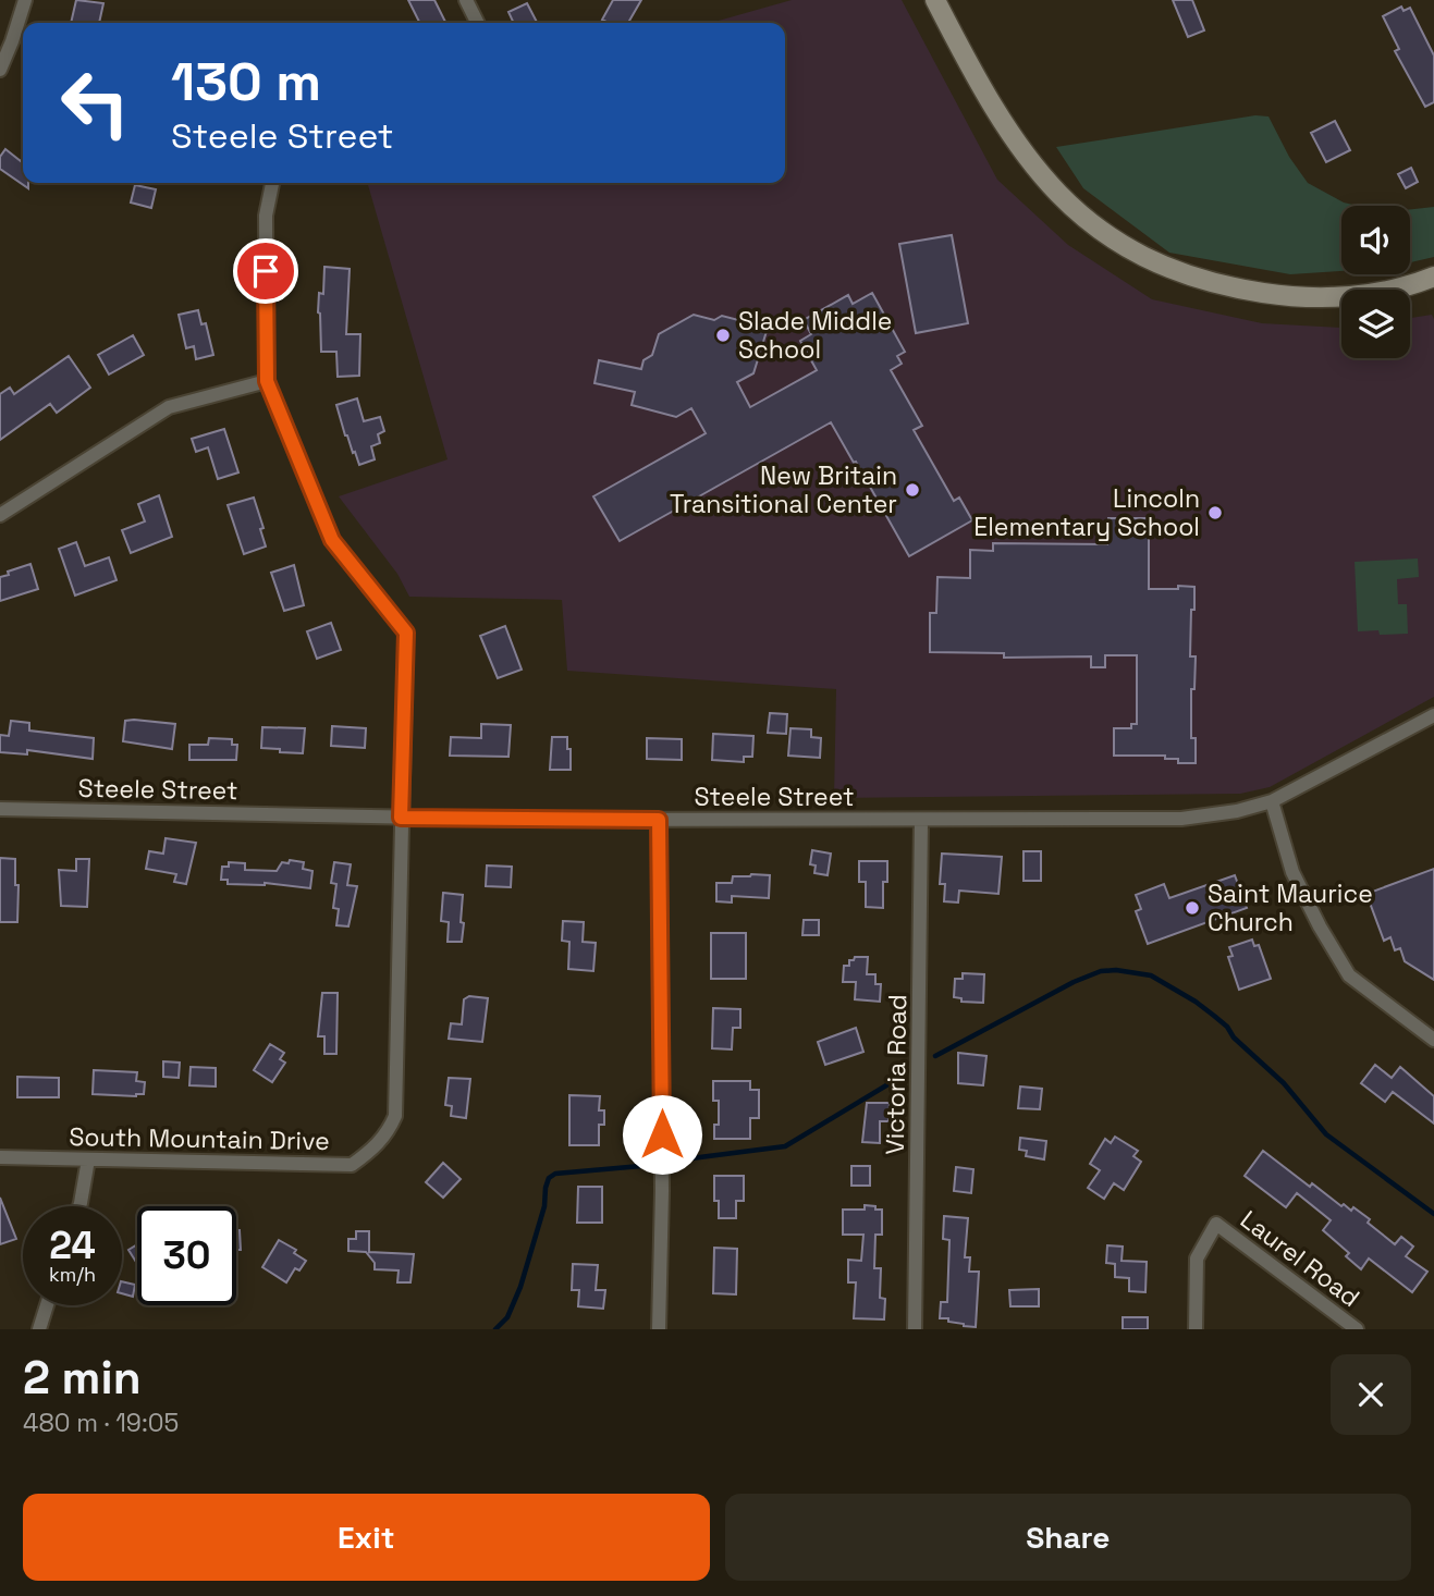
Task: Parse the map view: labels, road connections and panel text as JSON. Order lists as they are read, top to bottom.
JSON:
{
  "streets": {
    "street": [
      "Steele Street",
      "Victoria Road",
      "South Mountain Drive",
      "Laurel Road"
    ]
  },
  "crossings": [
    ["Steele Street", "Victoria Road"],
    ["Steele Street", "South Mountain Drive"]
  ],
  "places": [
    "Slade Middle School",
    "New Britain Transitional Center",
    "Lincoln Elementary School",
    "Saint Maurice Church"
  ],
  "page": {
    "turn": ["130 m", "Steele Street"],
    "speed": "24 km/h",
    "limit": "30",
    "heading": ["2 min", "480 m · 19:05"],
    "buttons": ["Exit", "Share"]
  }
}
